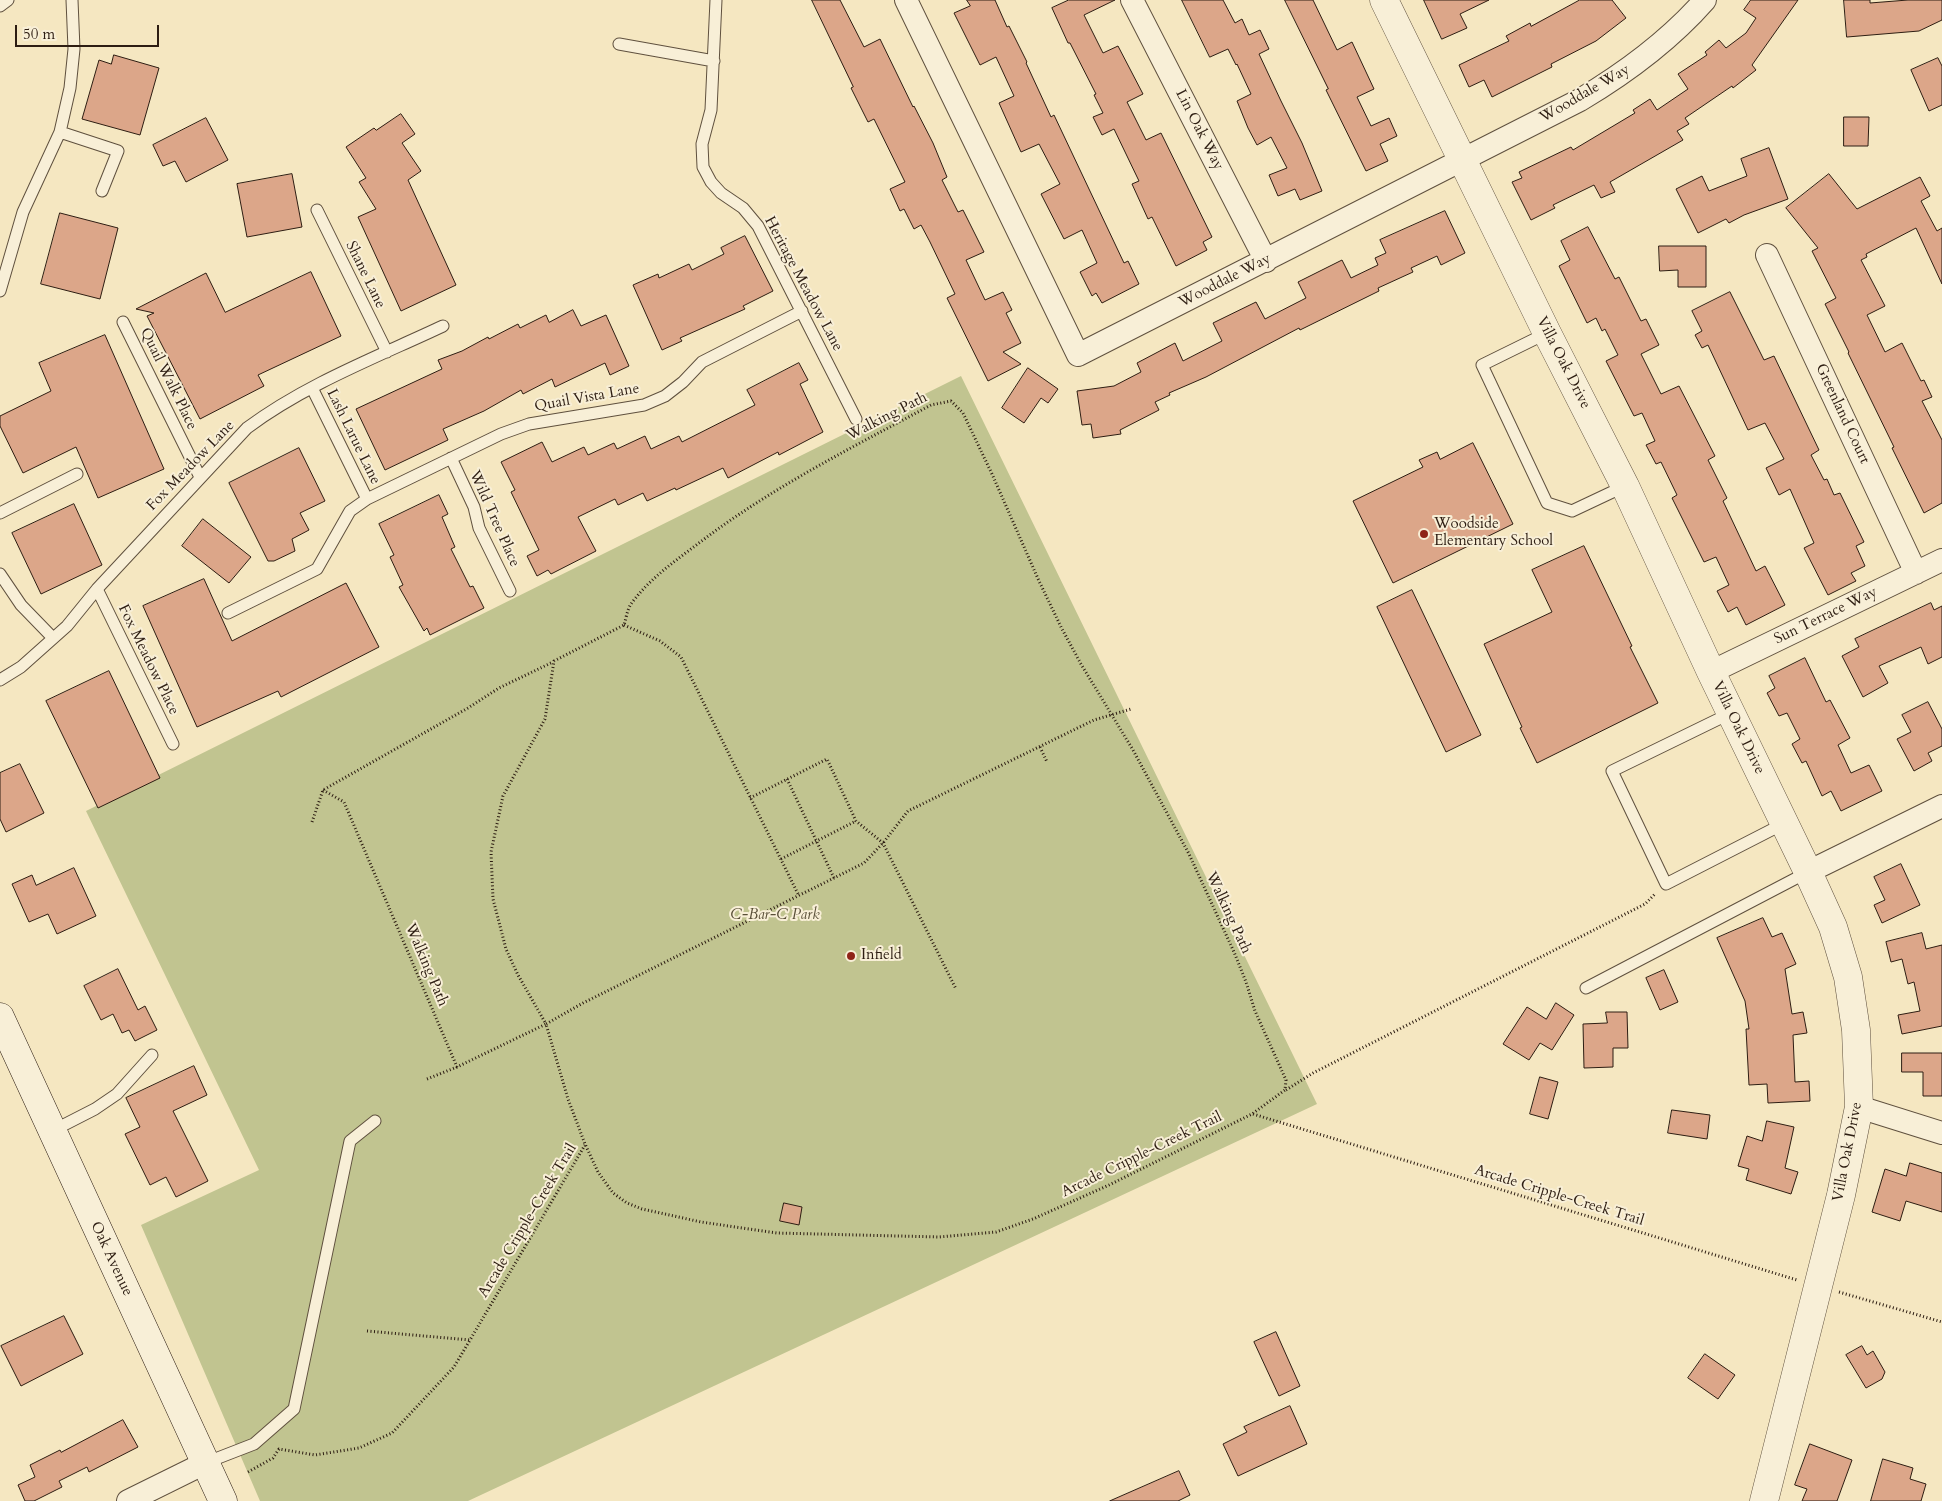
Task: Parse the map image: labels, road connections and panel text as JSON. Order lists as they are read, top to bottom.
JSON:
{
  "streets": {
    "street": [
      "Wooddale Way",
      "Lin Oak Way",
      "Villa Oak Drive",
      "Greenland Court",
      "Sun Terrace Way",
      "Oak Avenue"
    ],
    "lane": [
      "Shane Lane",
      "Heritage Meadow Lane",
      "Quail Walk Place",
      "Quail Vista Lane",
      "Lash Larue Lane",
      "Fox Meadow Lane",
      "Wild Tree Place",
      "Fox Meadow Place"
    ],
    "path": ["Walking Path", "Arcade Cripple-Creek Trail"]
  },
  "crossings": [
    ["Wooddale Way", "Lin Oak Way"],
    ["Wooddale Way", "Villa Oak Drive"],
    ["Shane Lane", "Fox Meadow Lane"],
    ["Heritage Meadow Lane", "Quail Vista Lane"],
    ["Villa Oak Drive", "Sun Terrace Way"],
    ["Villa Oak Drive", "Arcade Cripple-Creek Trail"],
    ["Quail Walk Place", "Fox Meadow Lane"],
    ["Quail Vista Lane", "Lash Larue Lane"],
    ["Quail Vista Lane", "Wild Tree Place"],
    ["Greenland Court", "Sun Terrace Way"],
    ["Lash Larue Lane", "Fox Meadow Lane"],
    ["Fox Meadow Lane", "Fox Meadow Place"]
  ],
  "parks": ["C-Bar-C Park"],
  "places": ["Woodside Elementary School", "Infield"],
  "scale_bar": "50 m"
}
